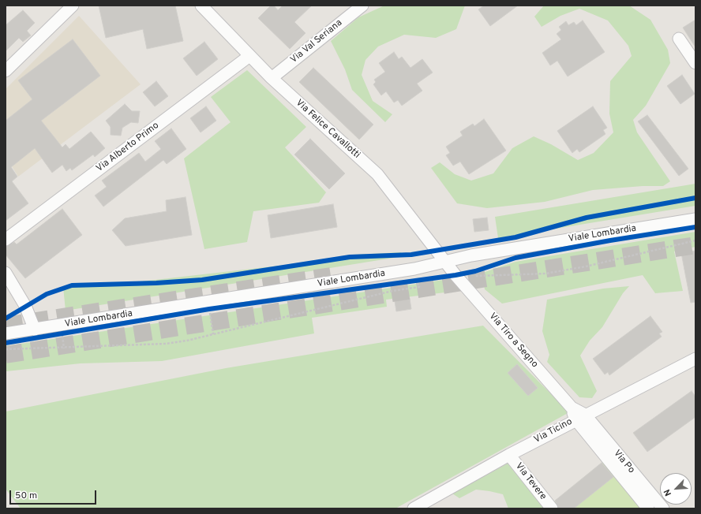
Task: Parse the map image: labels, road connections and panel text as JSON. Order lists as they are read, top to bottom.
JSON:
{
  "streets": {
    "street": [
      "Via Val Seriana",
      "Via Felice Cavallotti",
      "Via Alberto Primo",
      "Viale Lombardia",
      "Via Tiro a Segno",
      "Via Ticino",
      "Via Po",
      "Via Tevere"
    ]
  },
  "crossings": [
    ["Via Val Seriana", "Via Felice Cavallotti"],
    ["Via Felice Cavallotti", "Via Alberto Primo"],
    ["Via Felice Cavallotti", "Viale Lombardia"],
    ["Via Felice Cavallotti", "Via Tiro a Segno"],
    ["Viale Lombardia", "Via Tiro a Segno"],
    ["Via Tiro a Segno", "Via Ticino"],
    ["Via Tiro a Segno", "Via Po"],
    ["Via Ticino", "Via Po"],
    ["Via Ticino", "Via Tevere"]
  ],
  "scale_bar": "50 m",
  "north": "bottom left"
}
